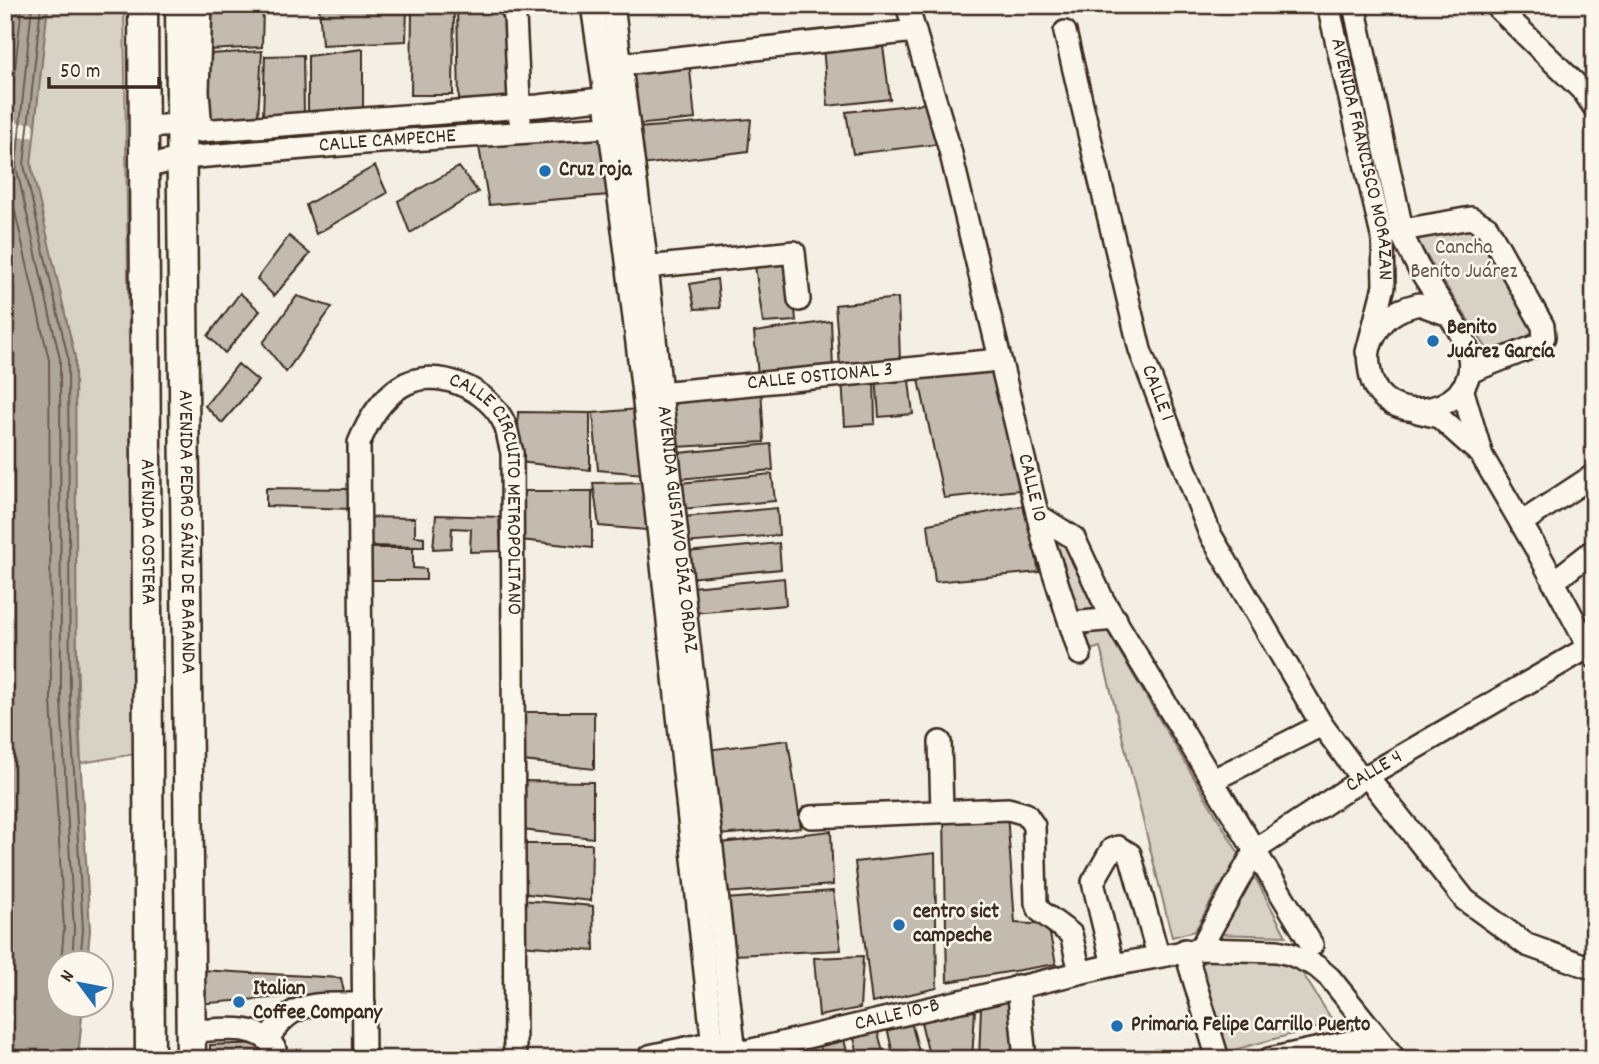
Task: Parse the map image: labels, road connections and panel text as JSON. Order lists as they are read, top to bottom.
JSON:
{
  "streets": {
    "main road": ["AVENIDA COSTERA", "AVENIDA PEDRO SÁINZ DE BARANDA"],
    "street": [
      "CALLE CAMPECHE",
      "AVENIDA FRANCISCO MORAZAN",
      "CALLE OSTIONAL 3",
      "CALLE 1",
      "CALLE 10",
      "CALLE CIRCUITO METROPOLITANO",
      "AVENIDA GUSTAVO DÍAZ ORDAZ",
      "CALLE 4",
      "CALLE 10-B"
    ]
  },
  "crossings": [
    ["CALLE CAMPECHE", "AVENIDA GUSTAVO DÍAZ ORDAZ"],
    ["CALLE CAMPECHE", "AVENIDA COSTERA"],
    ["CALLE CAMPECHE", "AVENIDA PEDRO SÁINZ DE BARANDA"],
    ["CALLE OSTIONAL 3", "CALLE 10"],
    ["CALLE OSTIONAL 3", "AVENIDA GUSTAVO DÍAZ ORDAZ"],
    ["CALLE 1", "CALLE 4"],
    ["CALLE 10", "CALLE 4"],
    ["AVENIDA GUSTAVO DÍAZ ORDAZ", "CALLE 10-B"],
    ["CALLE 4", "CALLE 10-B"]
  ],
  "parks": ["Cancha Beníto Juárez"],
  "places": [
    "Cruz roja",
    "Benito Juárez García",
    "centro sict campeche",
    "Italian Coffee Company",
    "Primaria Felipe Carrillo Puerto"
  ],
  "scale_bar": "50 m",
  "north": "top left"
}
